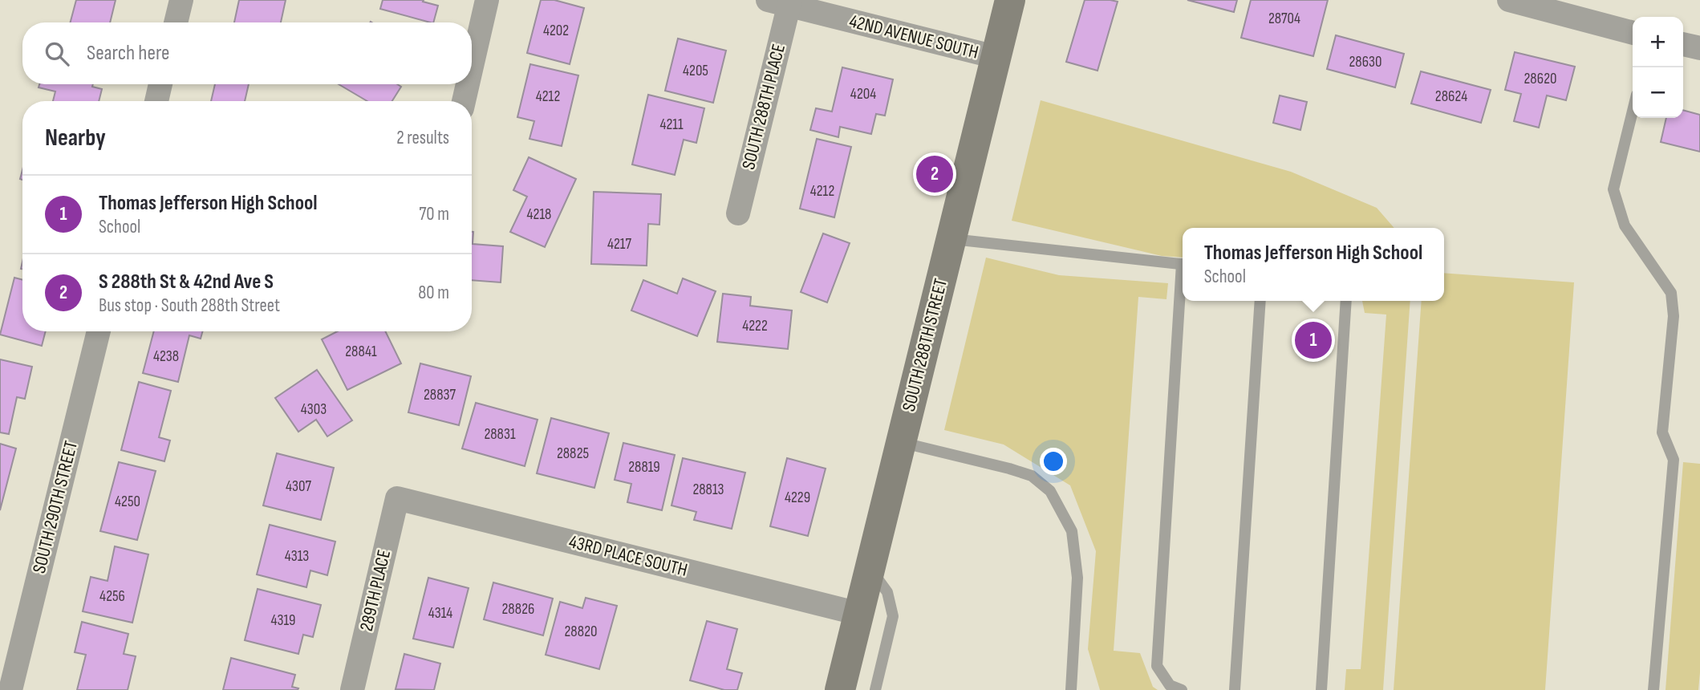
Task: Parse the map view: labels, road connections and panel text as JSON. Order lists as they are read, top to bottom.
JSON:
{
  "streets": {
    "main road": ["SOUTH 288TH STREET"],
    "street": [
      "42ND AVENUE SOUTH",
      "SOUTH 288TH PLACE",
      "SOUTH 290TH STREET",
      "43RD PLACE SOUTH",
      "289TH PLACE"
    ]
  },
  "crossings": [
    ["42ND AVENUE SOUTH", "SOUTH 288TH PLACE"],
    ["42ND AVENUE SOUTH", "SOUTH 288TH STREET"],
    ["SOUTH 288TH STREET", "43RD PLACE SOUTH"],
    ["43RD PLACE SOUTH", "289TH PLACE"]
  ],
  "house_numbers": [
    "28704",
    "4202",
    "28630",
    "4205",
    "28620",
    "4204",
    "4212",
    "28624",
    "4211",
    "4212",
    "4218",
    "4217",
    "4222",
    "28841",
    "4238",
    "28837",
    "4303",
    "28831",
    "28825",
    "28819",
    "4307",
    "28813",
    "4229",
    "4250",
    "4313",
    "4256",
    "28826",
    "4314",
    "4319",
    "28820"
  ],
  "page": {
    "map_buttons": ["+", "−"],
    "search": "Search here",
    "heading": ["Nearby", "2 results"],
    "pins": ["2", "1"],
    "list": [
      {
        "mark": "1",
        "name": "Thomas Jefferson High School",
        "note": "School",
        "value": "70 m"
      },
      {
        "mark": "2",
        "name": "S 288th St & 42nd Ave S",
        "note": "Bus stop · South 288th Street",
        "value": "80 m"
      }
    ],
    "popup": ["Thomas Jefferson High School", "School"]
  }
}
